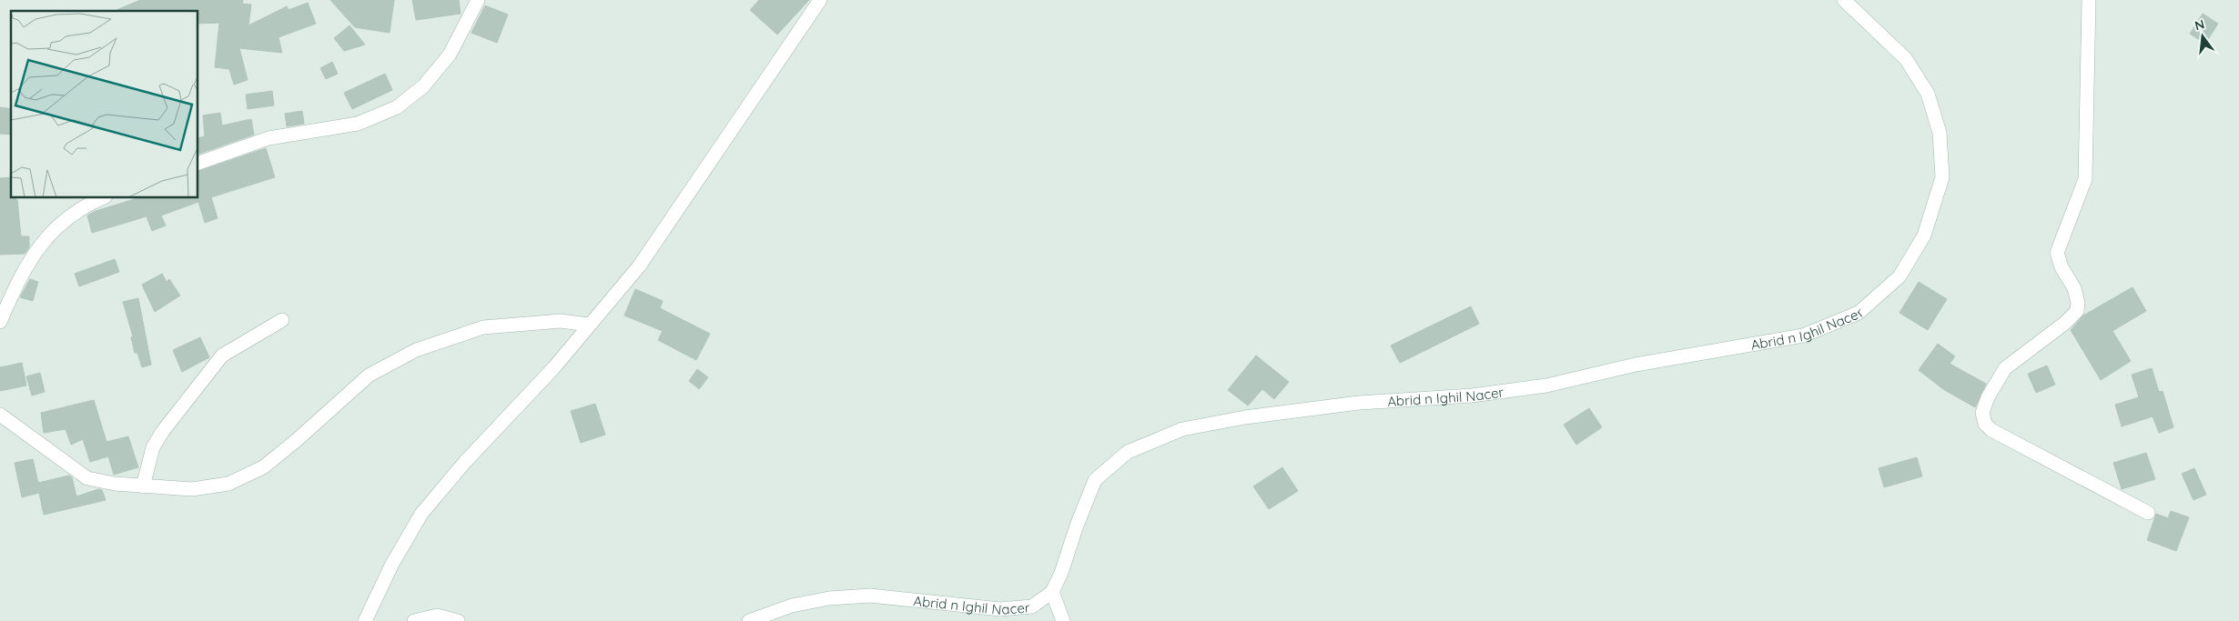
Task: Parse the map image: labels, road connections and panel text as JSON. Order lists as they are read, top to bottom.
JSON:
{
  "streets": {
    "street": ["Abrid n Ighil Nacer"]
  },
  "north": "top"
}
